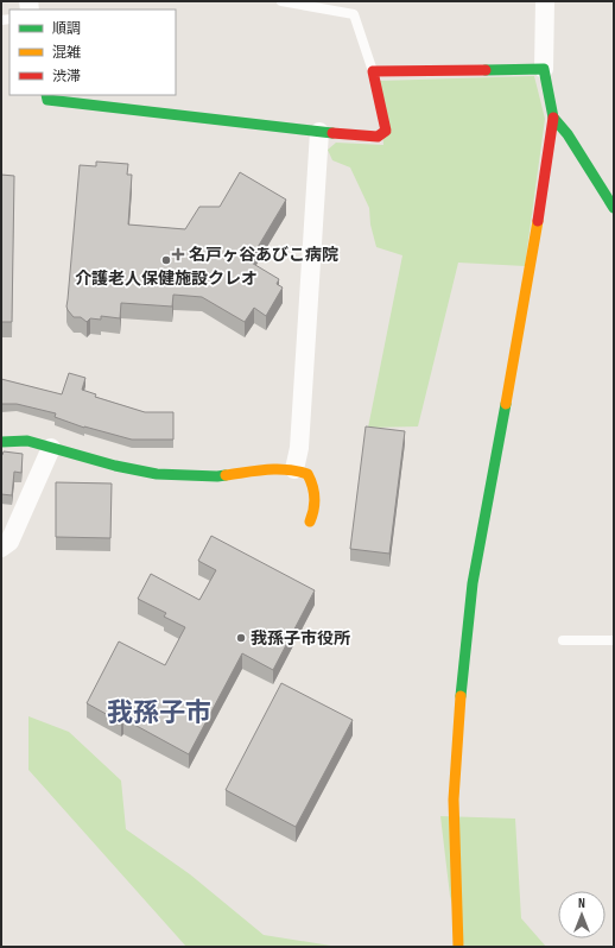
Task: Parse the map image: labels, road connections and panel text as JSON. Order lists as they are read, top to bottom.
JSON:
{
  "districts": ["我孫子市"],
  "places": {
    "health": ["名戸ヶ谷あびこ病院"],
    "other": ["介護老人保健施設クレオ", "我孫子市役所"]
  },
  "legend": ["順調", "混雑", "渋滞"],
  "north": "top"
}
